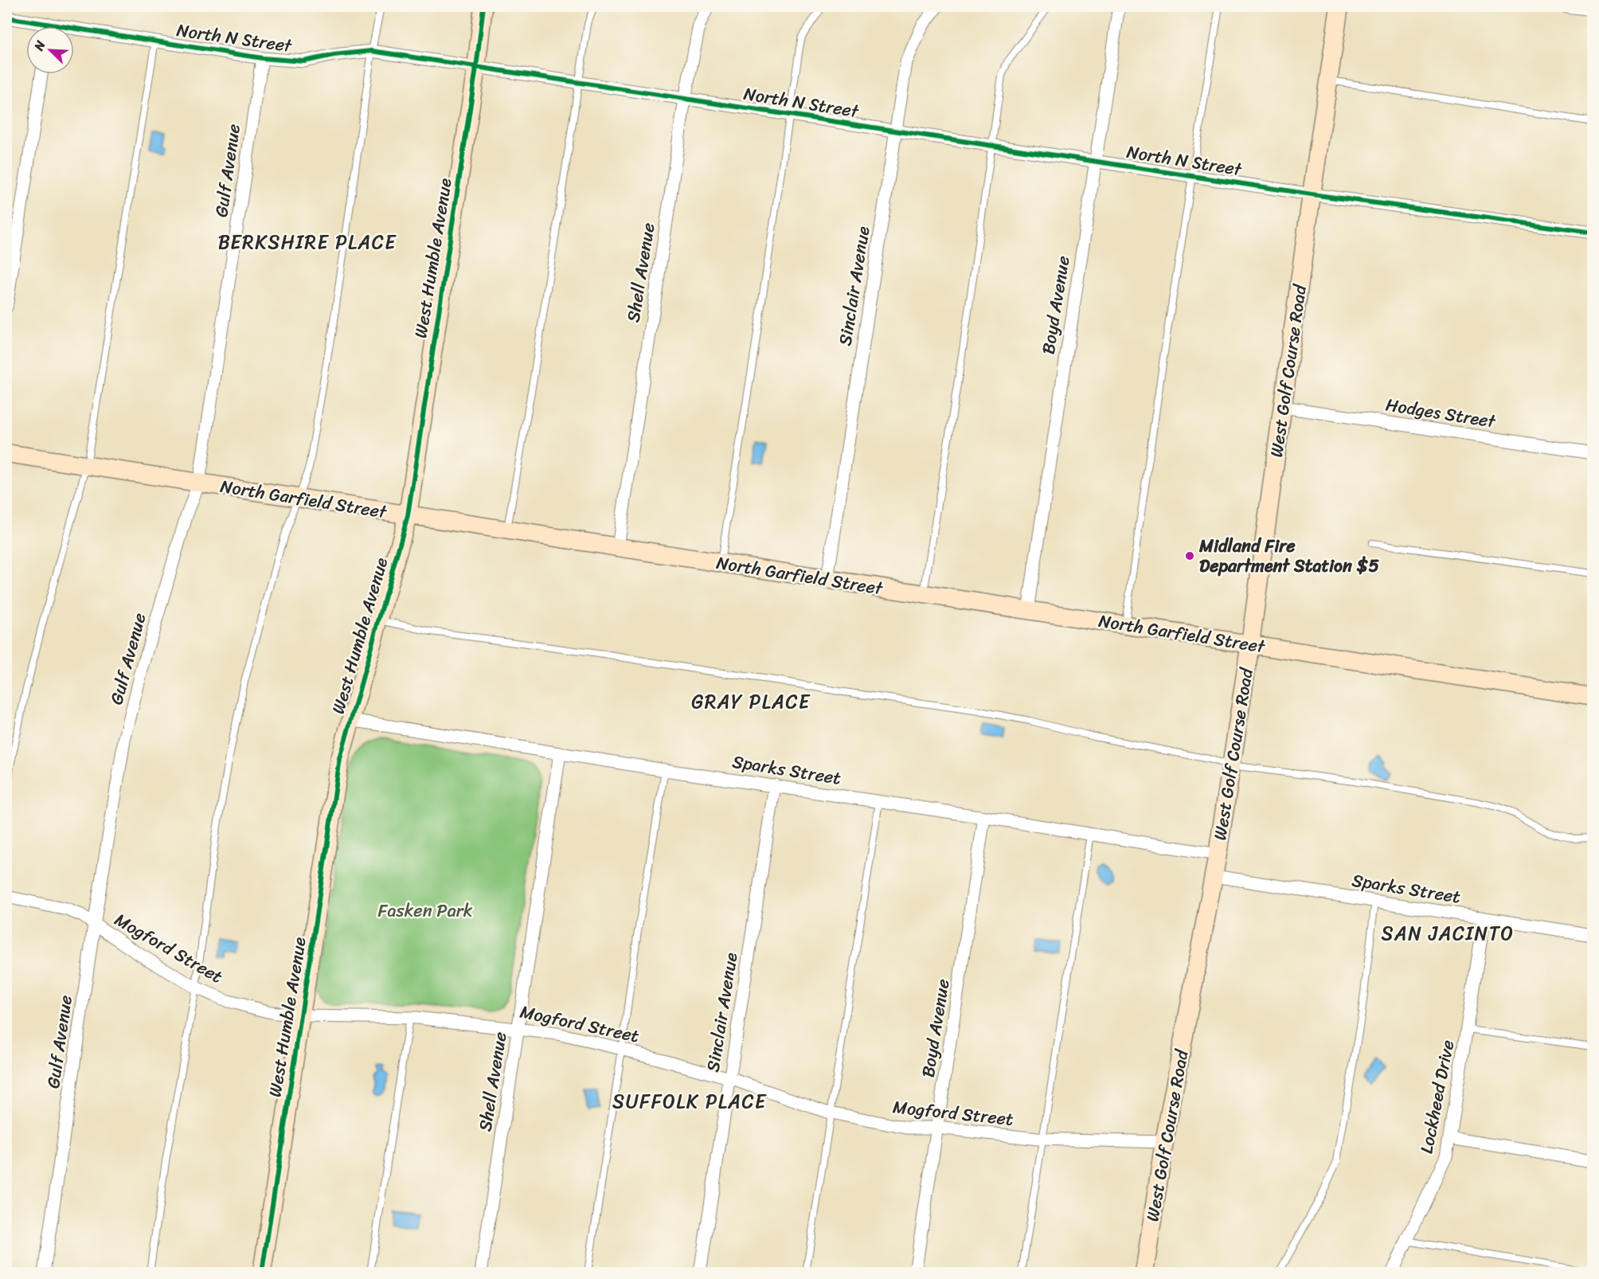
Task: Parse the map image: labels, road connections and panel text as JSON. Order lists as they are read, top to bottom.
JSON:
{
  "streets": {
    "main road": ["West Humble Avenue", "West Golf Course Road", "North Garfield Street"],
    "street": [
      "North N Street",
      "Gulf Avenue",
      "Shell Avenue",
      "Sinclair Avenue",
      "Boyd Avenue",
      "Hodges Street",
      "Sparks Street",
      "Mogford Street",
      "Lockheed Drive"
    ]
  },
  "crossings": [
    ["North N Street", "Gulf Avenue"],
    ["North N Street", "West Humble Avenue"],
    ["North N Street", "Shell Avenue"],
    ["North N Street", "Sinclair Avenue"],
    ["North N Street", "Boyd Avenue"],
    ["North N Street", "West Golf Course Road"],
    ["Gulf Avenue", "North Garfield Street"],
    ["Gulf Avenue", "Mogford Street"],
    ["West Humble Avenue", "North Garfield Street"],
    ["West Humble Avenue", "Sparks Street"],
    ["West Humble Avenue", "Mogford Street"],
    ["Shell Avenue", "North Garfield Street"],
    ["Shell Avenue", "Sparks Street"],
    ["Shell Avenue", "Mogford Street"],
    ["Sinclair Avenue", "North Garfield Street"],
    ["Sinclair Avenue", "Sparks Street"],
    ["Sinclair Avenue", "Mogford Street"],
    ["Boyd Avenue", "North Garfield Street"],
    ["Boyd Avenue", "Sparks Street"],
    ["Boyd Avenue", "Mogford Street"],
    ["West Golf Course Road", "Hodges Street"],
    ["West Golf Course Road", "North Garfield Street"],
    ["West Golf Course Road", "Sparks Street"],
    ["West Golf Course Road", "Mogford Street"],
    ["Sparks Street", "Lockheed Drive"]
  ],
  "districts": [
    "BERKSHIRE PLACE",
    "GRAY PLACE",
    "SAN JACINTO",
    "SUFFOLK PLACE"
  ],
  "parks": ["Fasken Park"],
  "places": ["Midland Fire Department Station $5"],
  "north": "top left"
}
